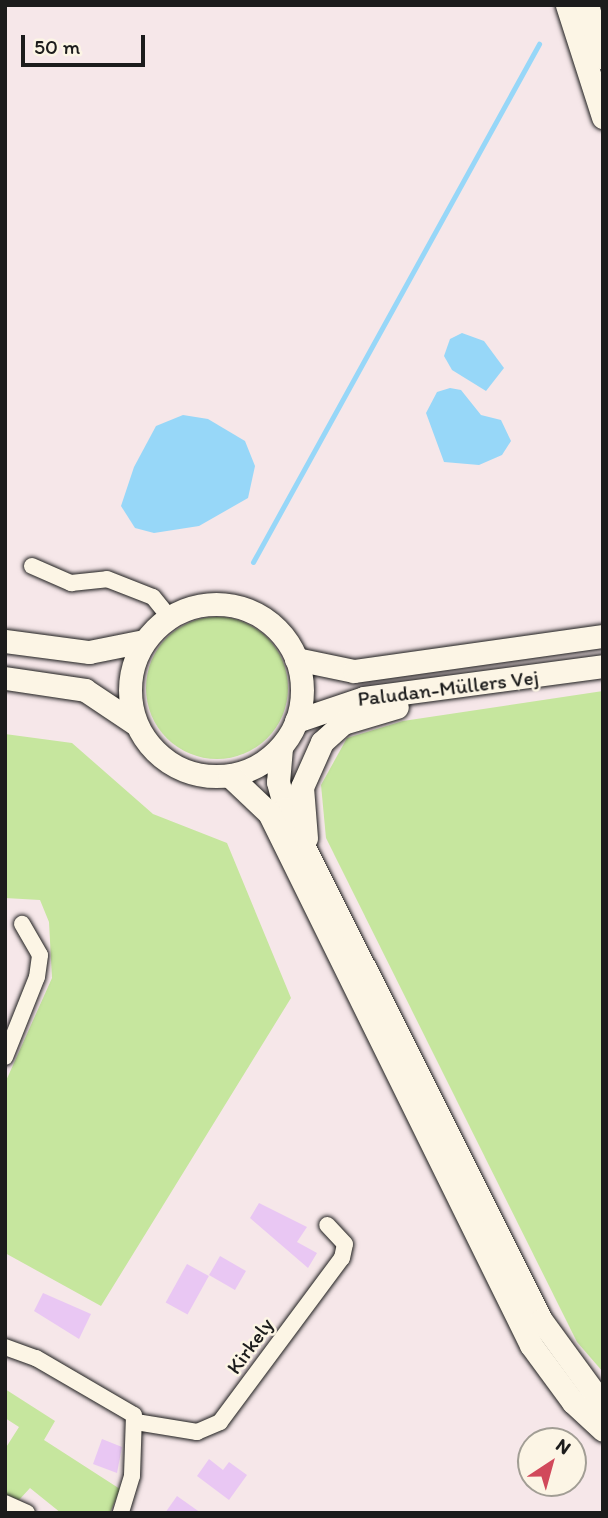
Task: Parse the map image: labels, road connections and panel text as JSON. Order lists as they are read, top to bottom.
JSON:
{
  "streets": {
    "main road": ["Paludan-Müllers Vej"],
    "street": ["Kirkely"]
  },
  "scale_bar": "50 m",
  "north": "top right"
}
